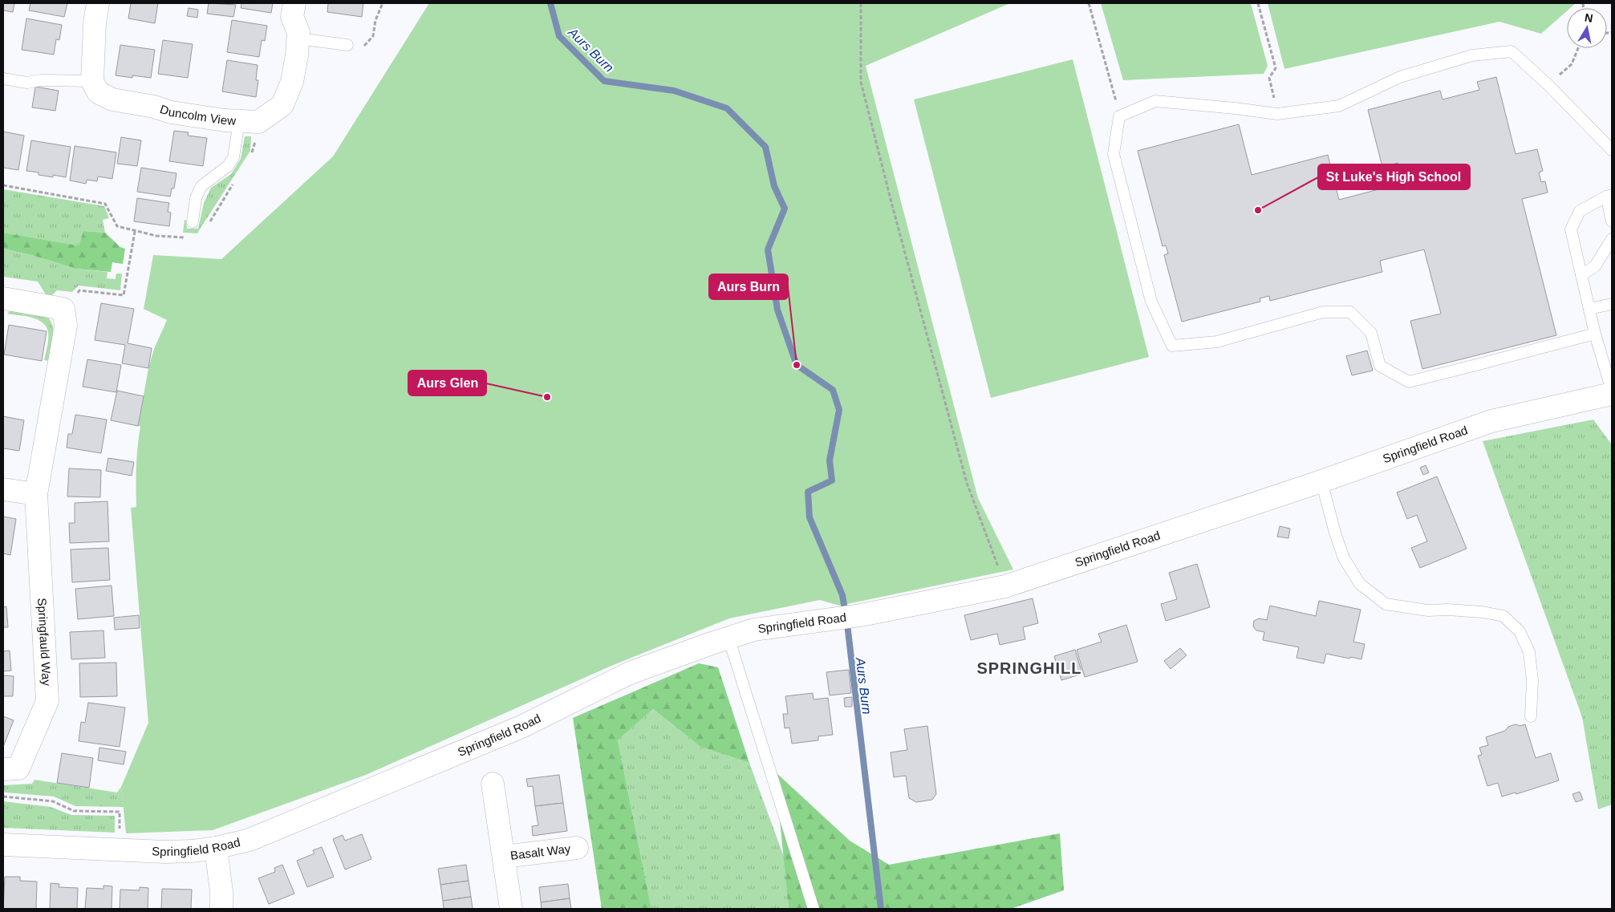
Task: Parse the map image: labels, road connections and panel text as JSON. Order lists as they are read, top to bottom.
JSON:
{
  "streets": {
    "street": [
      "Duncolm View",
      "Springfield Road",
      "Springfauld Way",
      "Basalt Way"
    ]
  },
  "districts": ["SPRINGHILL"],
  "water": ["Aurs Burn"],
  "places": ["St Luke's High School", "Aurs Burn", "Aurs Glen"],
  "north": "top"
}
